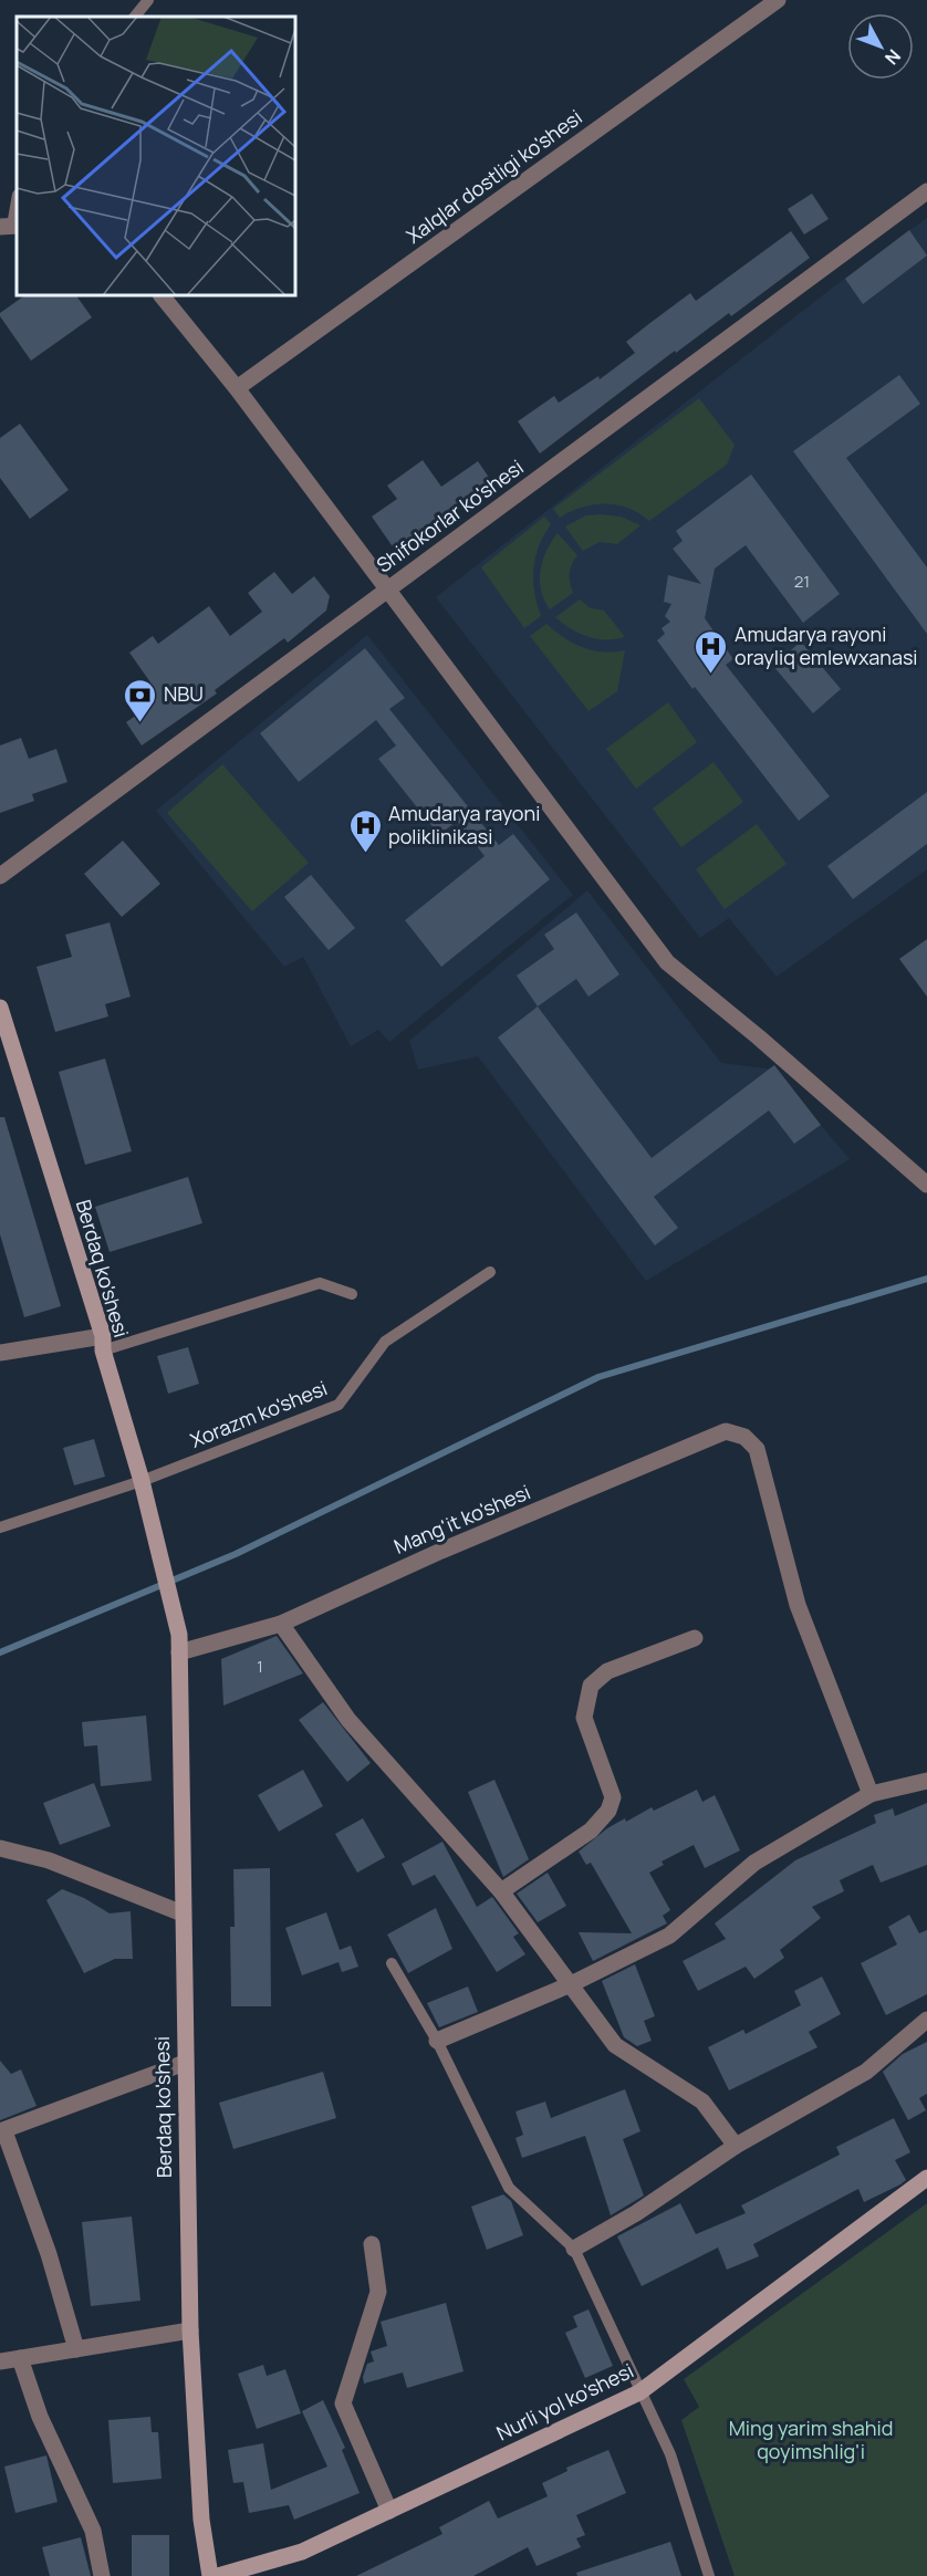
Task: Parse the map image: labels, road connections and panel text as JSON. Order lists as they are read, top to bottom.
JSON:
{
  "streets": {
    "main road": ["Berdaq ko'shesi", "Nurli yol ko'shesi"],
    "street": ["Xalqlar dostligi ko'shesi", "Shifokorlar ko'shesi", "Mang'it ko'shesi"],
    "lane": ["Xorazm ko'shesi"]
  },
  "crossings": [
    ["Berdaq ko'shesi", "Xorazm ko'shesi"],
    ["Berdaq ko'shesi", "Mang'it ko'shesi"]
  ],
  "parks": ["Ming yarim shahid qoyimshlig'i"],
  "places": {
    "hospital": ["Amudarya rayoni orayliq emlewxanasi", "Amudarya rayoni poliklinikasi"],
    "bank": ["NBU"]
  },
  "house_numbers": ["21", "1"],
  "north": "bottom right"
}
